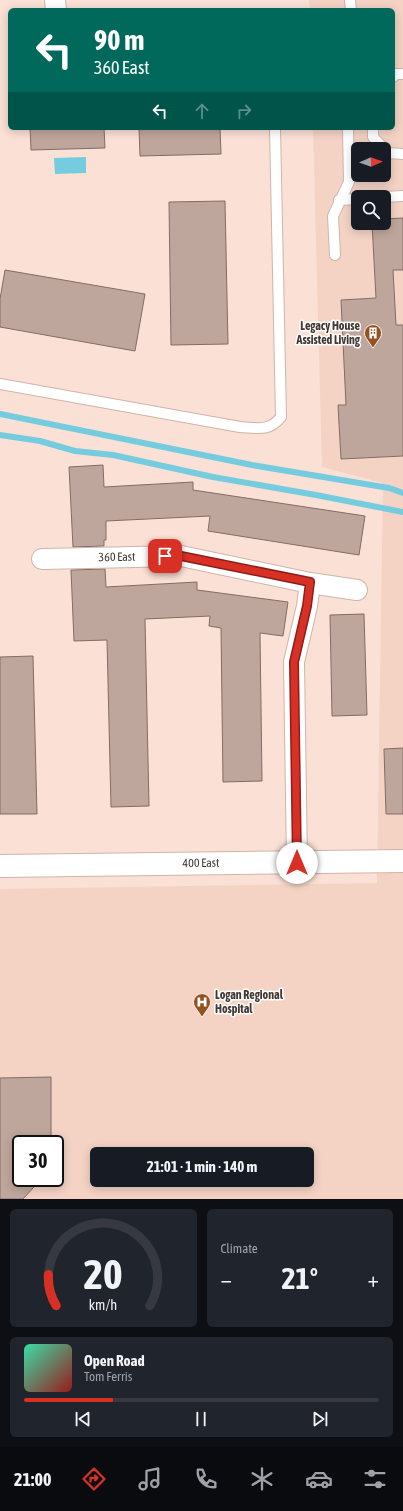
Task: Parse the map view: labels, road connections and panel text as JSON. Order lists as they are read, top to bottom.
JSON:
{
  "streets": {
    "street": ["360 East", "400 East"]
  },
  "places": {
    "building": ["Legacy House Assisted Living"],
    "hospital": ["Logan Regional Hospital"]
  },
  "north": "right",
  "page": {
    "turn": ["90 m", "360 East"],
    "limit": "30",
    "trip": "21:01 · 1 min · 140 m",
    "tile": "Climate",
    "heat": ["−", "21°", "+"],
    "song": ["Open Road", "Tom Ferris"],
    "tabs": "21:00",
    "gauge": ["20", "km/h"]
  }
}
